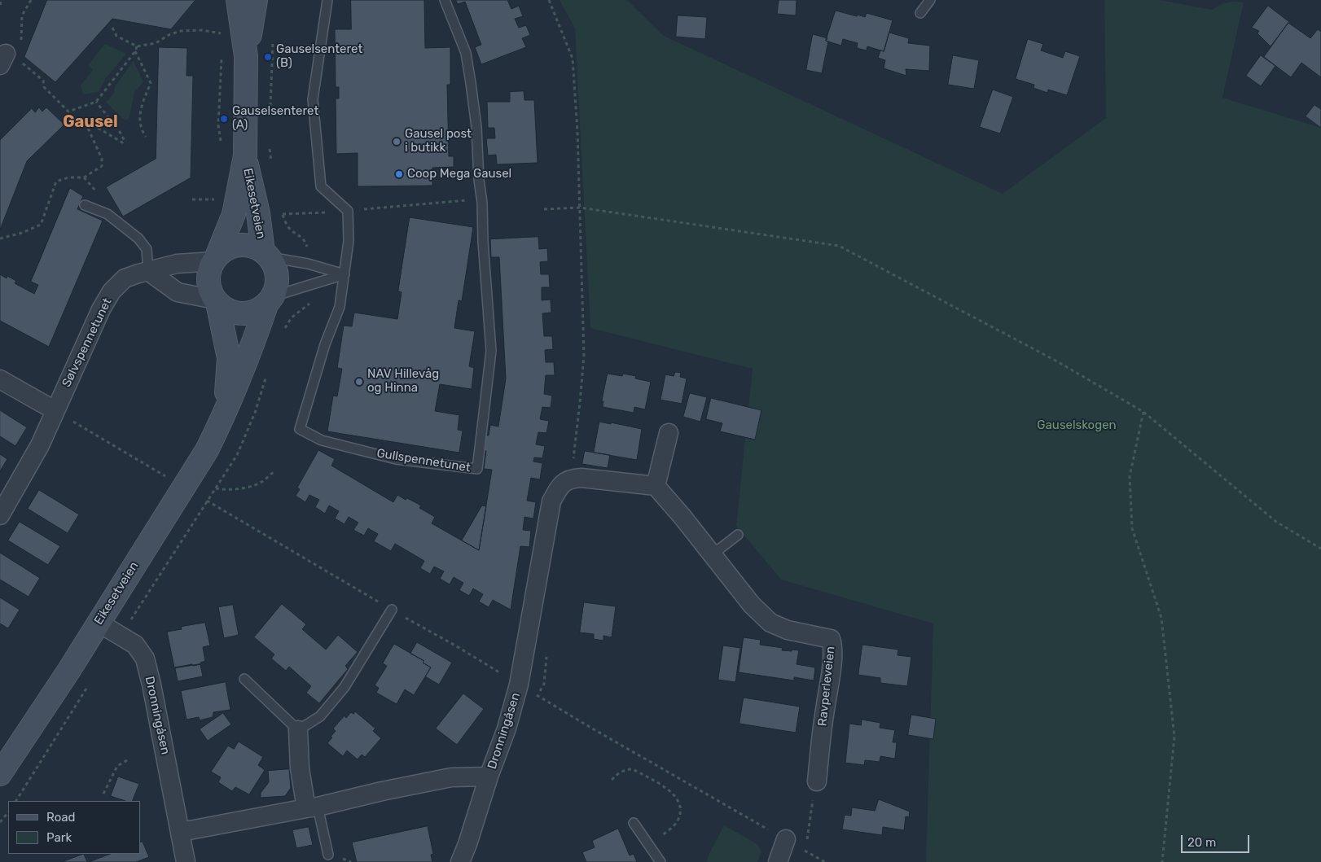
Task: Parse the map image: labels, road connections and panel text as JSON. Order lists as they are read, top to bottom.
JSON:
{
  "streets": {
    "main road": ["Eikesetveien"],
    "street": ["Sølvspennetunet", "Ravperleveien", "Dronningåsen"],
    "lane": ["Gullspennetunet"]
  },
  "crossings": [
    ["Eikesetveien", "Sølvspennetunet"],
    ["Eikesetveien", "Dronningåsen"]
  ],
  "districts": ["Gausel"],
  "parks": ["Gauselskogen"],
  "places": [
    "Gauselsenteret (B)",
    "Gauselsenteret (A)",
    "Gausel post i butikk",
    "Coop Mega Gausel",
    "NAV Hillevåg og Hinna"
  ],
  "legend": ["Road", "Park"],
  "scale_bar": "20 m"
}
